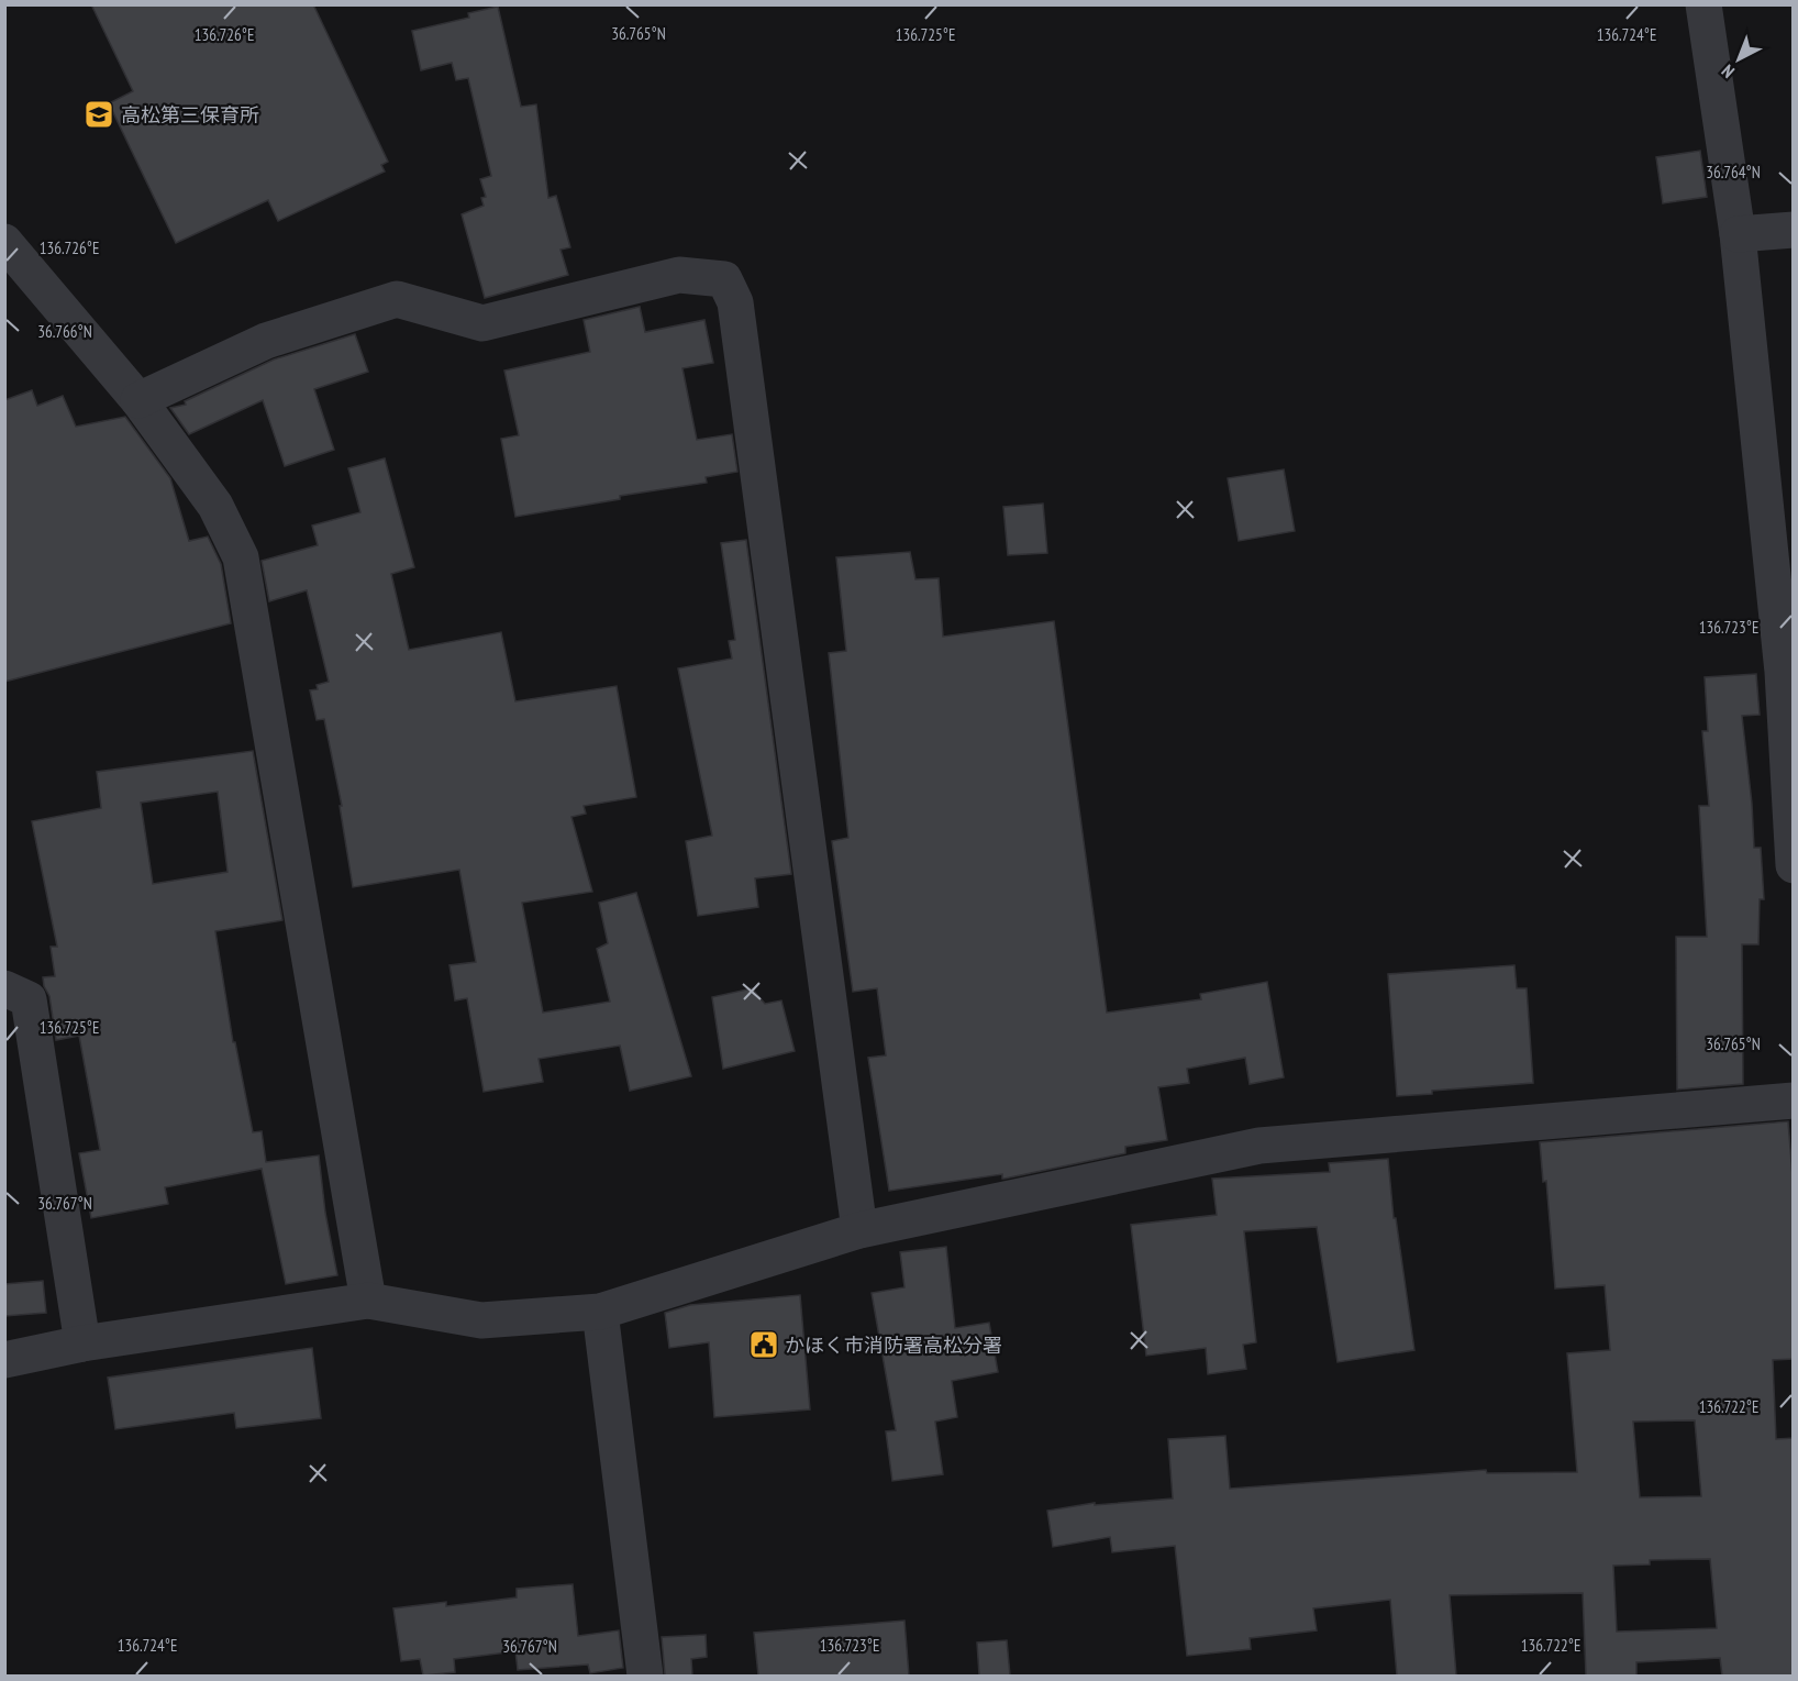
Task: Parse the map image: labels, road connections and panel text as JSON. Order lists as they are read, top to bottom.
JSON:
{
  "places": {
    "school or university": ["高松第三保育所"],
    "public building": ["かほく市消防署高松分署"]
  },
  "north": "bottom left",
  "coordinates": [
    "36.765°N",
    "136.726°E",
    "136.725°E",
    "136.724°E",
    "36.764°N",
    "36.766°N",
    "136.723°E",
    "36.767°N",
    "136.722°E"
  ]
}
